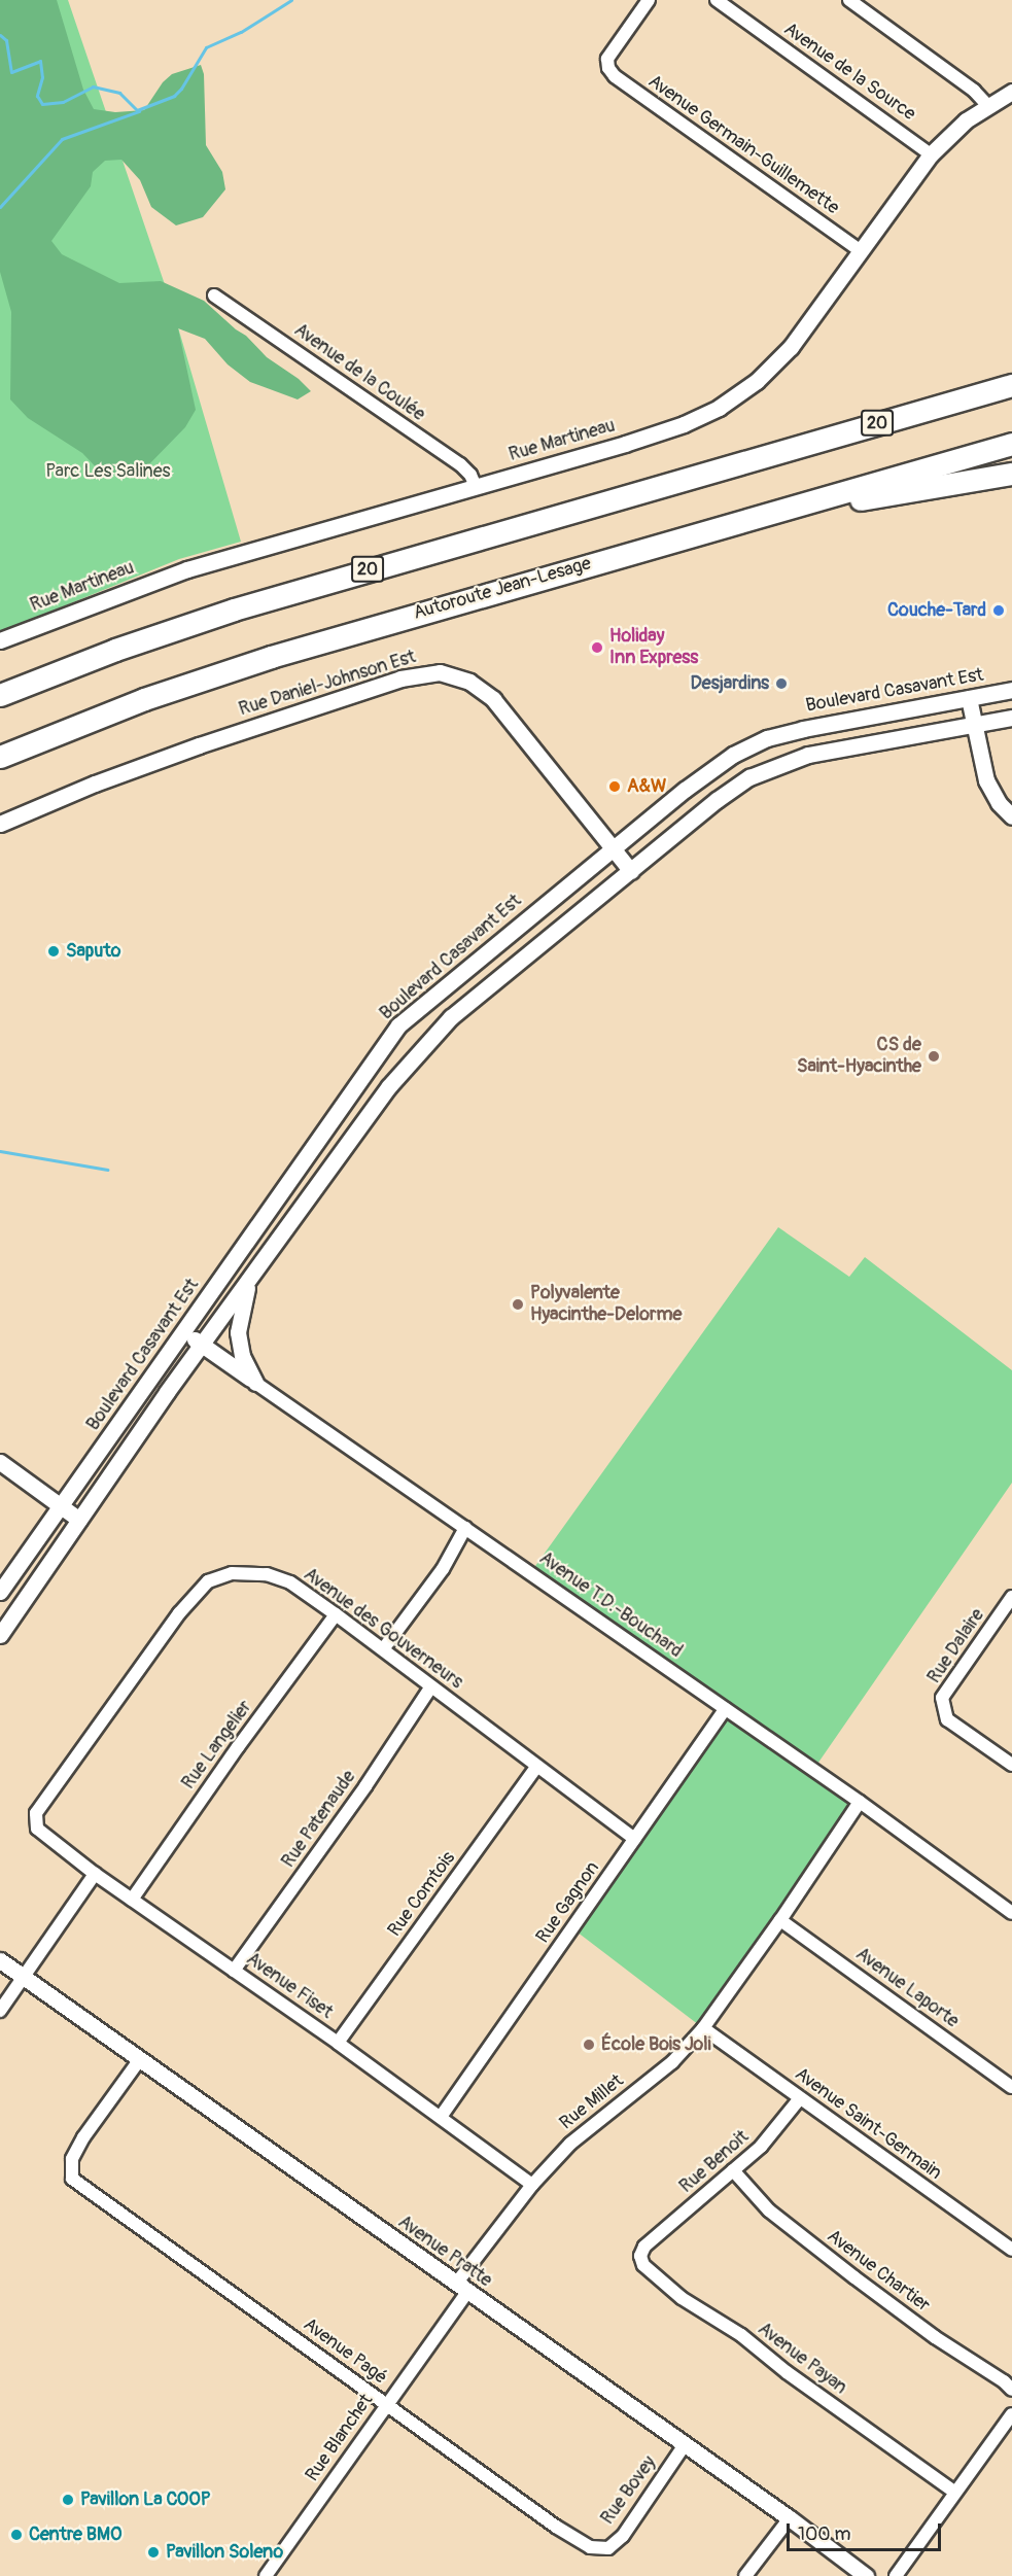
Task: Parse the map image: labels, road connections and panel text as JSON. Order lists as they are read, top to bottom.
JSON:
{
  "streets": {
    "highway": ["20", "Autoroute Jean-Lesage"],
    "street": [
      "Avenue de la Source",
      "Avenue Germain-Guillemette",
      "Avenue de la Coulée",
      "Rue Martineau",
      "Rue Daniel-Johnson Est",
      "Boulevard Casavant Est",
      "Avenue T.D.-Bouchard",
      "Avenue des Gouverneurs",
      "Rue Dalaire",
      "Rue Langelier",
      "Rue Patenaude",
      "Rue Comtois",
      "Rue Gagnon",
      "Avenue Fiset",
      "Avenue Laporte",
      "Rue Millet",
      "Avenue Saint-Germain",
      "Rue Benoit",
      "Avenue Pratte",
      "Avenue Chartier",
      "Avenue Pagé",
      "Avenue Payan",
      "Rue Blanchet",
      "Rue Bovey"
    ]
  },
  "crossings": [
    ["Avenue de la Source", "Rue Martineau"],
    ["Avenue Germain-Guillemette", "Rue Martineau"],
    ["Avenue de la Coulée", "Rue Martineau"],
    ["Rue Daniel-Johnson Est", "Boulevard Casavant Est"],
    ["Boulevard Casavant Est", "Avenue T.D.-Bouchard"],
    ["Avenue T.D.-Bouchard", "Rue Gagnon"],
    ["Avenue T.D.-Bouchard", "Rue Millet"],
    ["Avenue des Gouverneurs", "Rue Langelier"],
    ["Avenue des Gouverneurs", "Rue Patenaude"],
    ["Avenue des Gouverneurs", "Rue Comtois"],
    ["Avenue des Gouverneurs", "Rue Gagnon"],
    ["Avenue des Gouverneurs", "Avenue Fiset"],
    ["Rue Langelier", "Avenue Fiset"],
    ["Rue Patenaude", "Avenue Fiset"],
    ["Rue Comtois", "Avenue Fiset"],
    ["Rue Gagnon", "Avenue Fiset"],
    ["Avenue Fiset", "Rue Millet"],
    ["Avenue Laporte", "Rue Millet"],
    ["Rue Millet", "Avenue Saint-Germain"],
    ["Rue Millet", "Avenue Pratte"],
    ["Rue Millet", "Rue Blanchet"],
    ["Avenue Saint-Germain", "Rue Benoit"],
    ["Rue Benoit", "Avenue Chartier"],
    ["Rue Benoit", "Avenue Payan"],
    ["Avenue Pratte", "Avenue Pagé"],
    ["Avenue Pratte", "Rue Blanchet"],
    ["Avenue Pratte", "Rue Bovey"],
    ["Avenue Pagé", "Rue Blanchet"],
    ["Avenue Pagé", "Rue Bovey"]
  ],
  "parks": ["Parc Les Salines"],
  "places": [
    "Couche-Tard",
    "Holiday Inn Express",
    "Desjardins",
    "A&W",
    "Saputo",
    "CS de Saint-Hyacinthe",
    "Polyvalente Hyacinthe-Delorme",
    "École Bois Joli",
    "Pavillon La COOP",
    "Centre BMO",
    "Pavillon Soleno"
  ],
  "scale_bar": "100 m"
}
